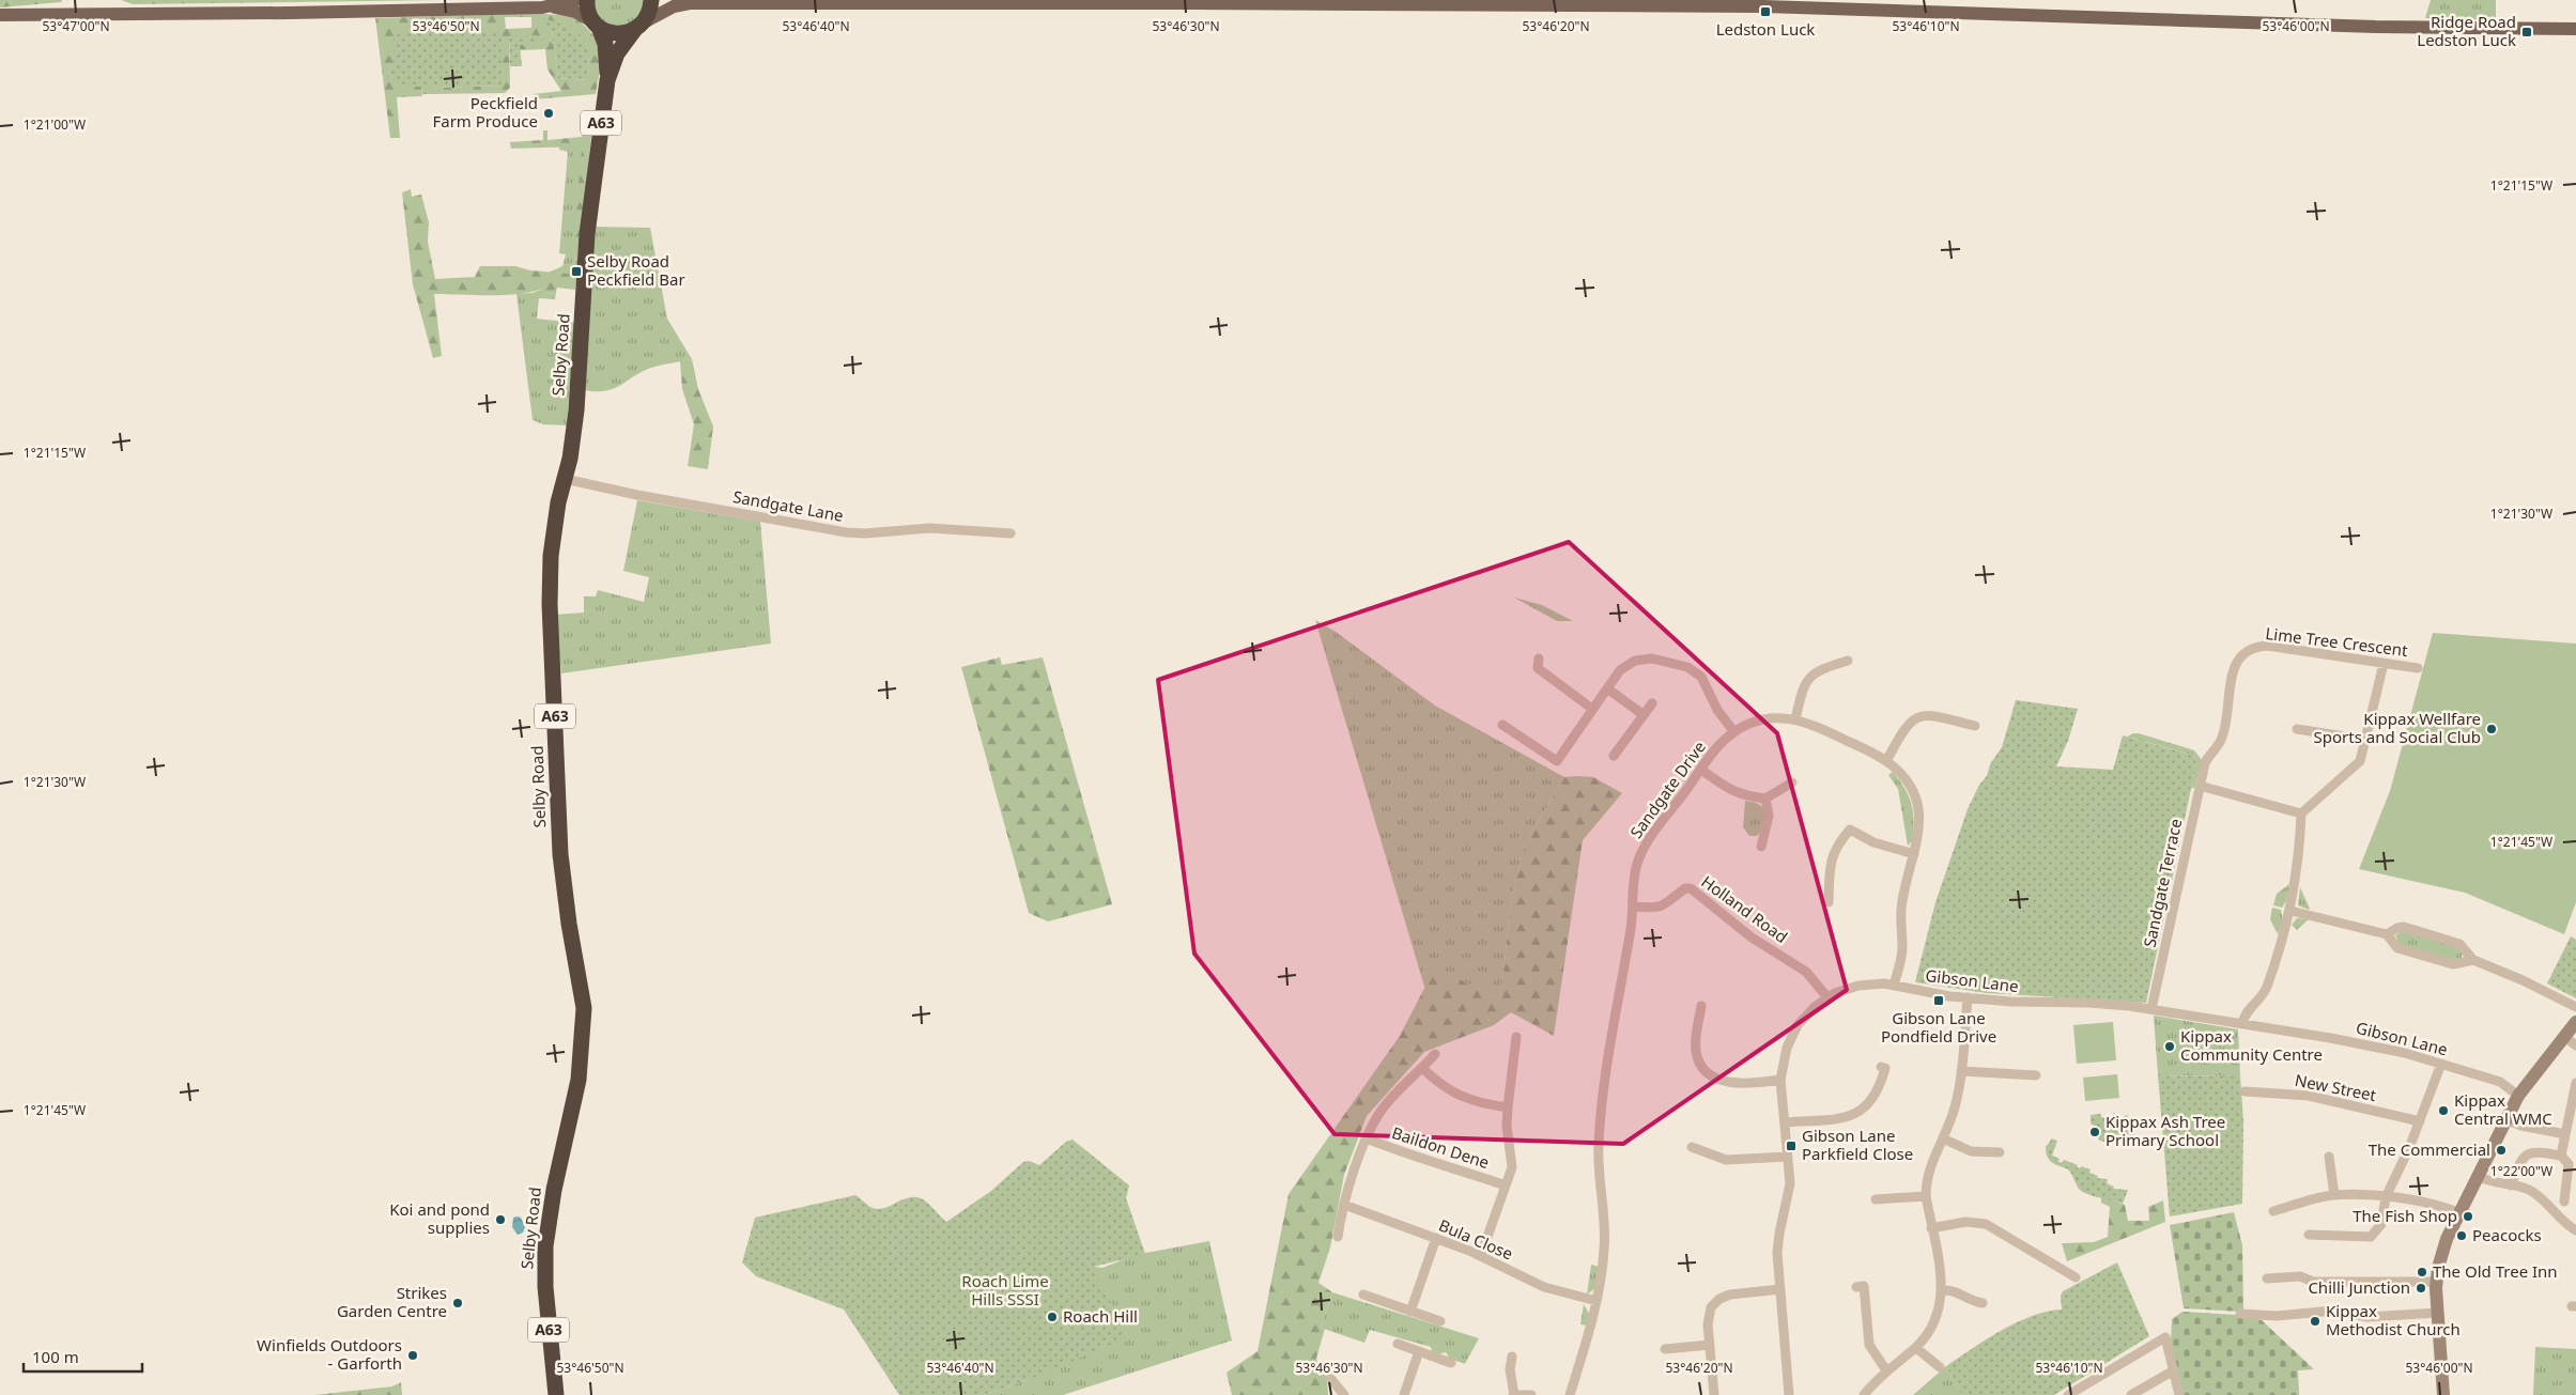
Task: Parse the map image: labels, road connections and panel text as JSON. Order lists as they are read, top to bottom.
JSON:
{
  "streets": {
    "highway": ["A63", "Selby Road"],
    "street": [
      "Sandgate Lane",
      "Lime Tree Crescent",
      "Sandgate Drive",
      "Sandgate Terrace",
      "Holland Road",
      "Gibson Lane",
      "New Street",
      "Baildon Dene",
      "Bula Close"
    ]
  },
  "crossings": [
    ["Selby Road", "Sandgate Lane"],
    ["Lime Tree Crescent", "Sandgate Terrace"],
    ["Sandgate Drive", "Holland Road"],
    ["Sandgate Drive", "Gibson Lane"],
    ["Sandgate Drive", "Bula Close"],
    ["Sandgate Terrace", "Gibson Lane"],
    ["Holland Road", "Gibson Lane"]
  ],
  "parks": ["Roach Lime Hills SSSI"],
  "places": {
    "transit": [
      "Ledston Luck",
      "Ridge Road Ledston Luck",
      "Selby Road Peckfield Bar",
      "Gibson Lane Pondfield Drive",
      "Gibson Lane Parkfield Close"
    ],
    "other": [
      "Peckfield Farm Produce",
      "Kippax Wellfare Sports and Social Club",
      "Kippax Community Centre",
      "Kippax Central WMC",
      "Kippax Ash Tree Primary School",
      "The Commercial",
      "The Fish Shop",
      "Koi and pond supplies",
      "Peacocks",
      "The Old Tree Inn",
      "Chilli Junction",
      "Strikes Garden Centre",
      "Roach Hill",
      "Kippax Methodist Church",
      "Winfields Outdoors - Garforth"
    ]
  },
  "scale_bar": "100 m",
  "coordinates": [
    "53°47'00\"N",
    "53°46'50\"N",
    "53°46'40\"N",
    "53°46'30\"N",
    "53°46'20\"N",
    "53°46'10\"N",
    "53°46'00\"N",
    "1°21'00\"W",
    "1°21'15\"W",
    "1°21'30\"W",
    "1°21'45\"W",
    "1°22'00\"W"
  ]
}
